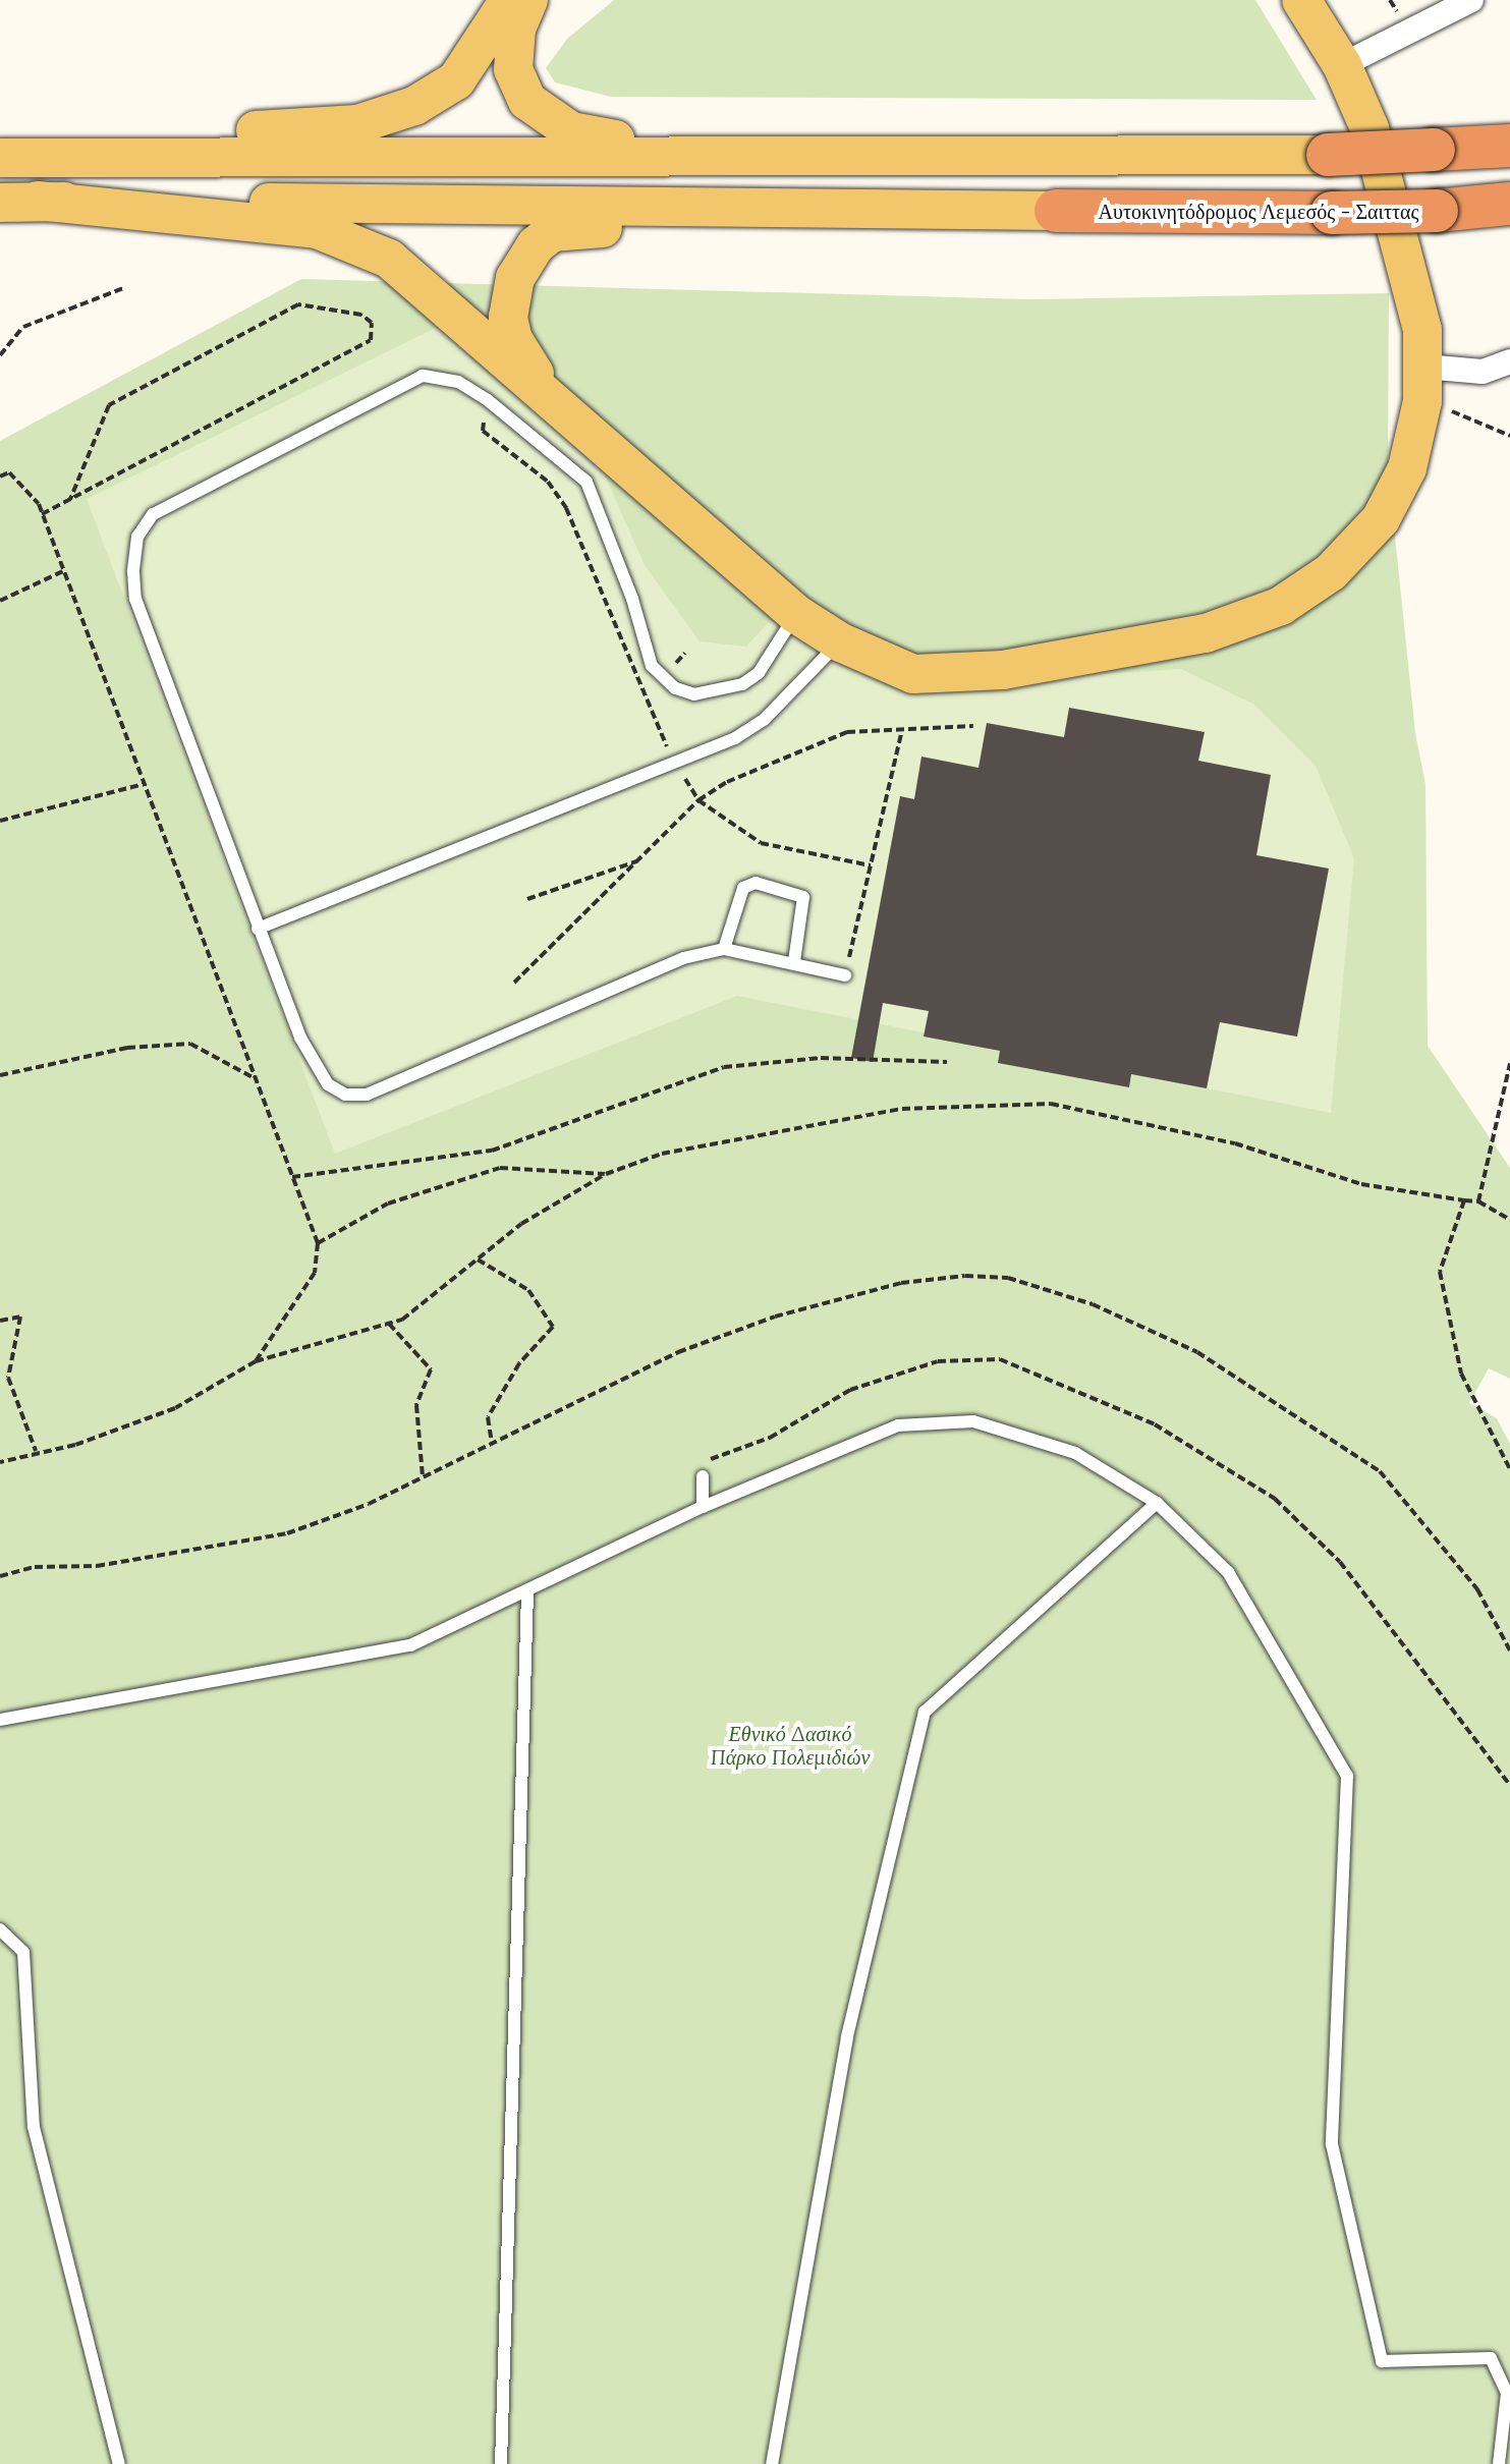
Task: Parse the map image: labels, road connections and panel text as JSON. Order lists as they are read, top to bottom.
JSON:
{
  "streets": {
    "highway": ["Αυτοκινητόδρομος Λεμεσός - Σαιττας"]
  },
  "parks": ["Εθνικό Δασικό Πάρκο Πολεμιδιών"]
}
